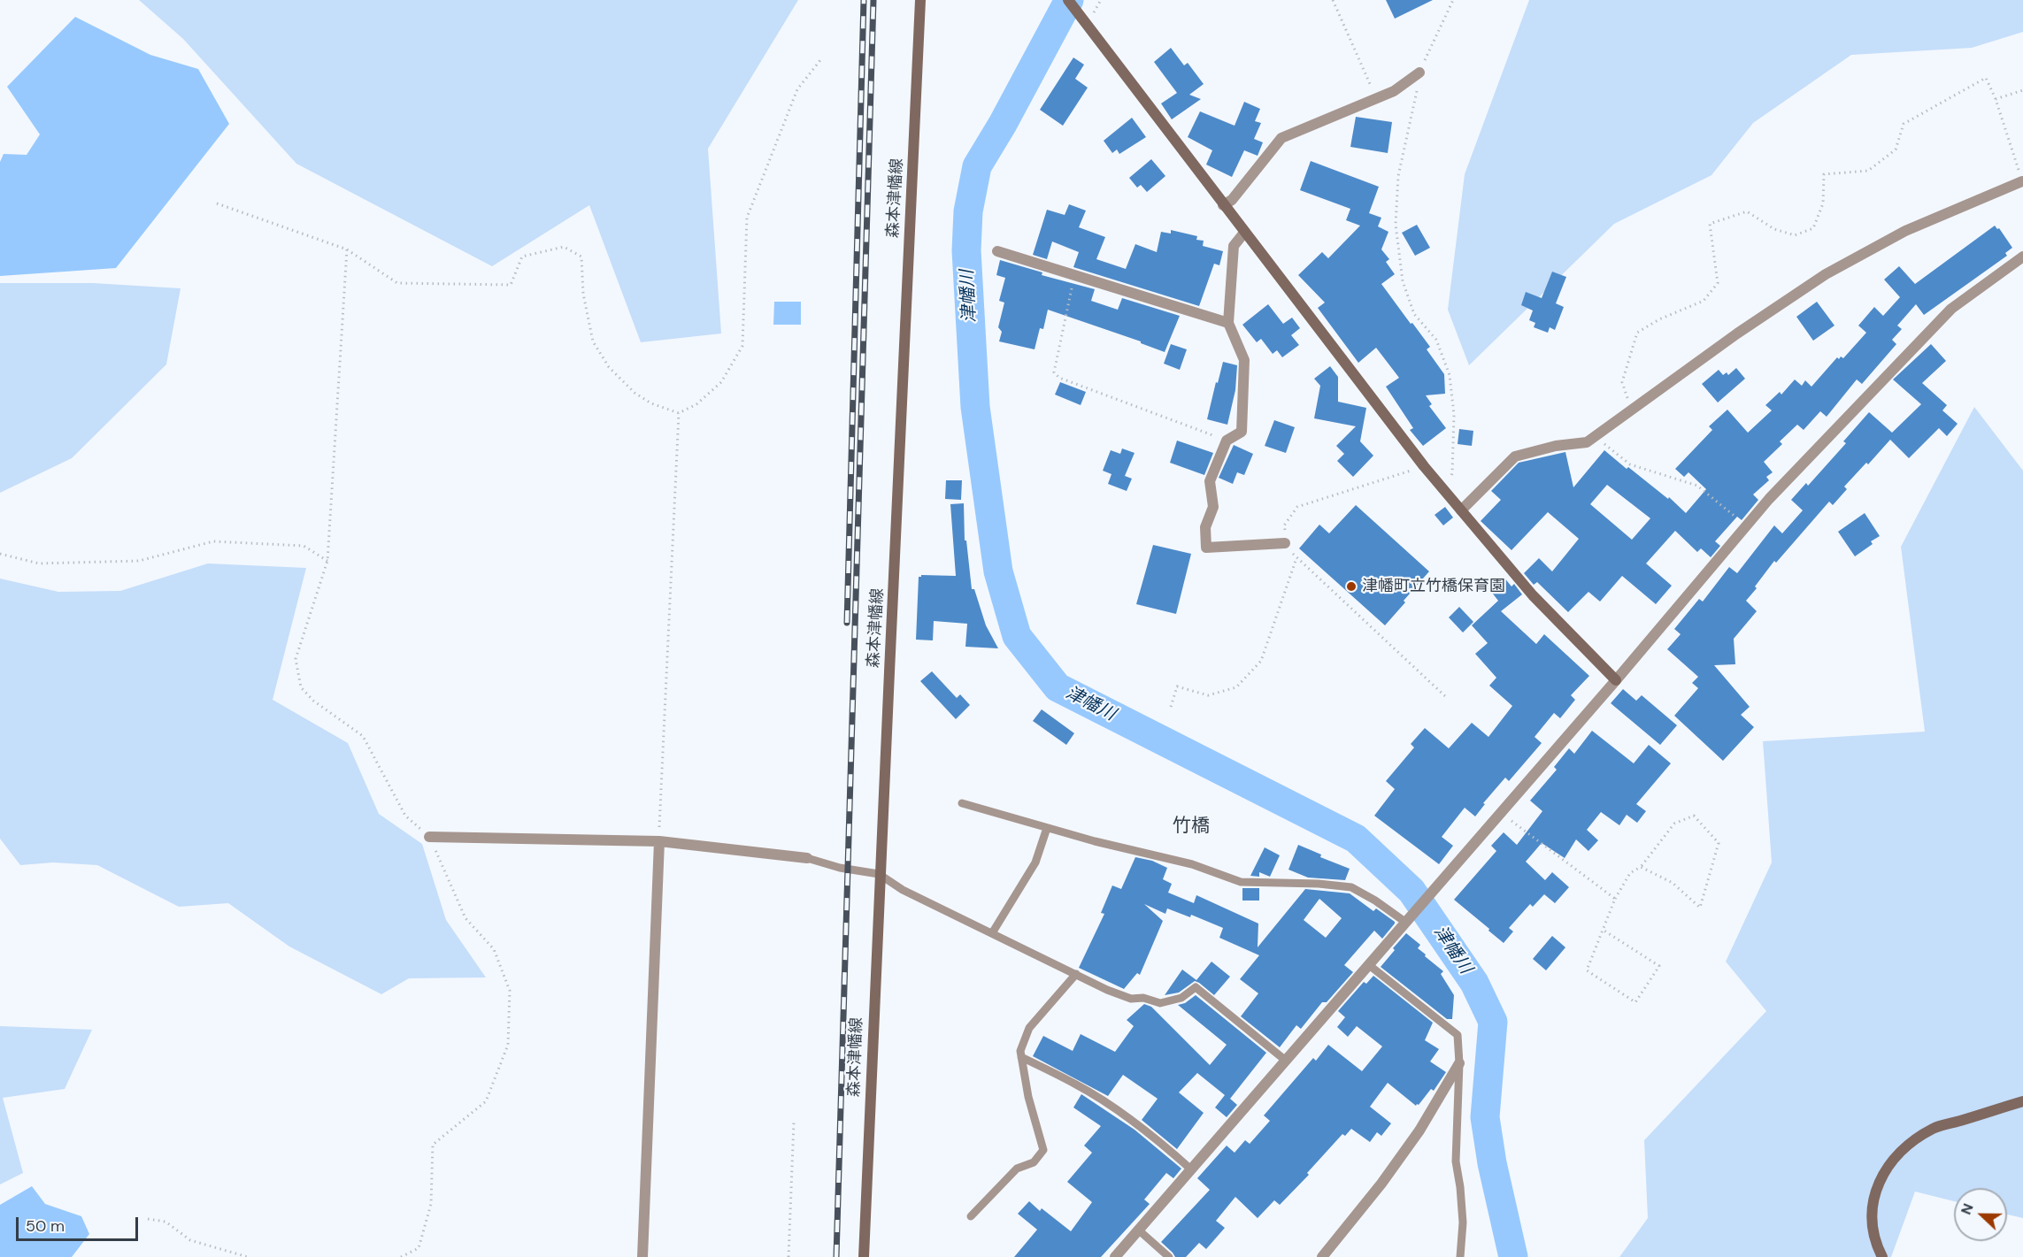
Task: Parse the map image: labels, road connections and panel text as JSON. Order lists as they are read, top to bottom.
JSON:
{
  "streets": {
    "main road": ["森本津幡線"]
  },
  "districts": ["竹橋"],
  "water": ["津幡川"],
  "places": ["津幡町立竹橋保育園"],
  "scale_bar": "50 m",
  "north": "left"
}
